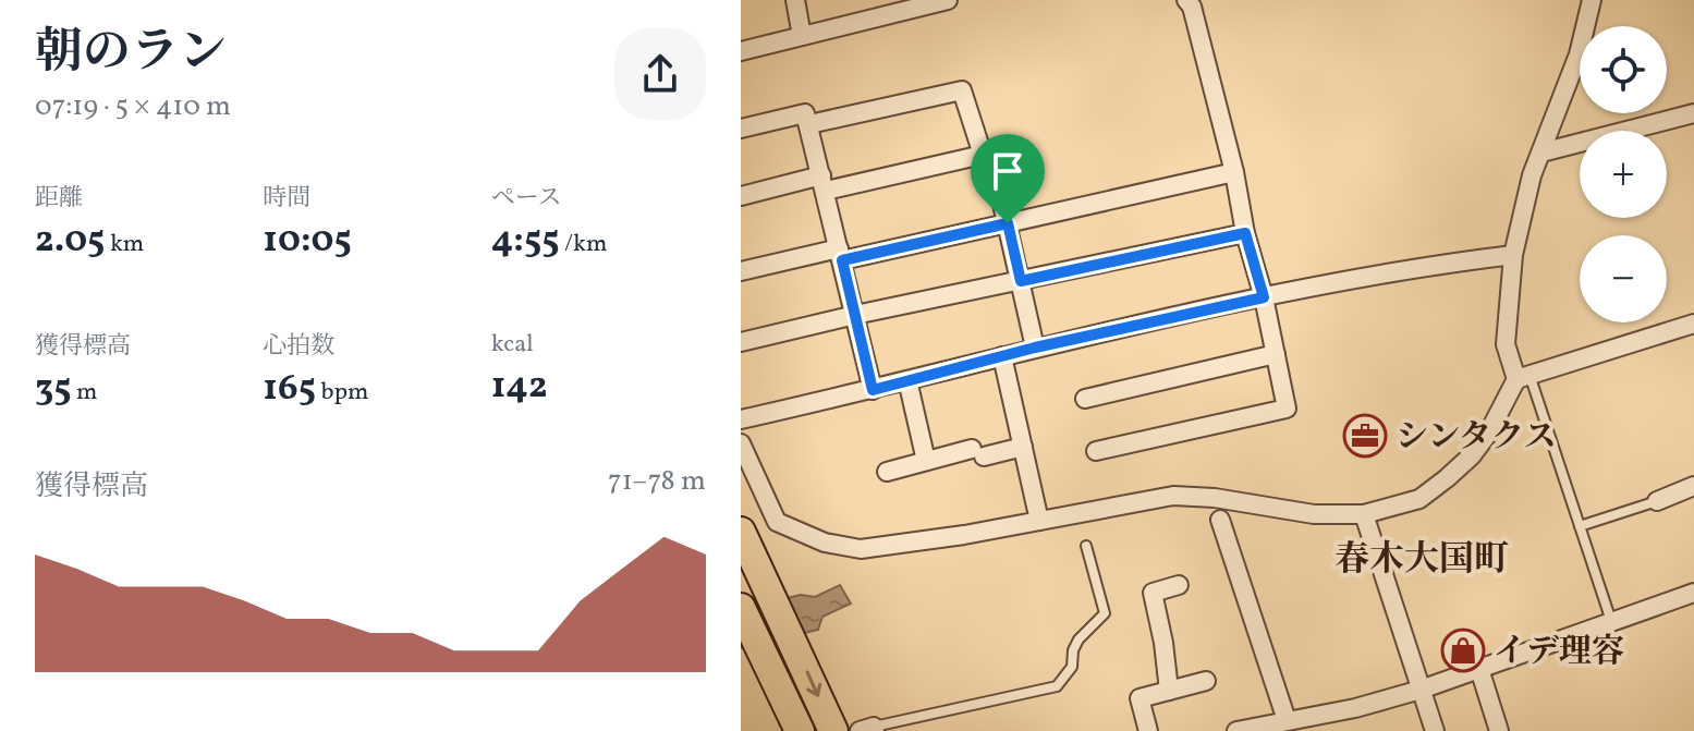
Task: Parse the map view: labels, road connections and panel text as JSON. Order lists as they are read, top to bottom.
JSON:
{
  "districts": ["春木大国町"],
  "places": {
    "office": ["シンタクス"],
    "shop": ["イデ理容"]
  },
  "page": {
    "heading": ["朝のラン", "07:19 · 5 × 410 m"],
    "map_buttons": ["+", "−"],
    "stats": [
      ["距離", "2.05 km"],
      ["時間", "10:05"],
      ["ペース", "4:55 /km"],
      ["獲得標高", "35 m"],
      ["心拍数", "165 bpm"],
      ["kcal", "142"]
    ],
    "chart": ["獲得標高", "71–78 m"]
  }
}
